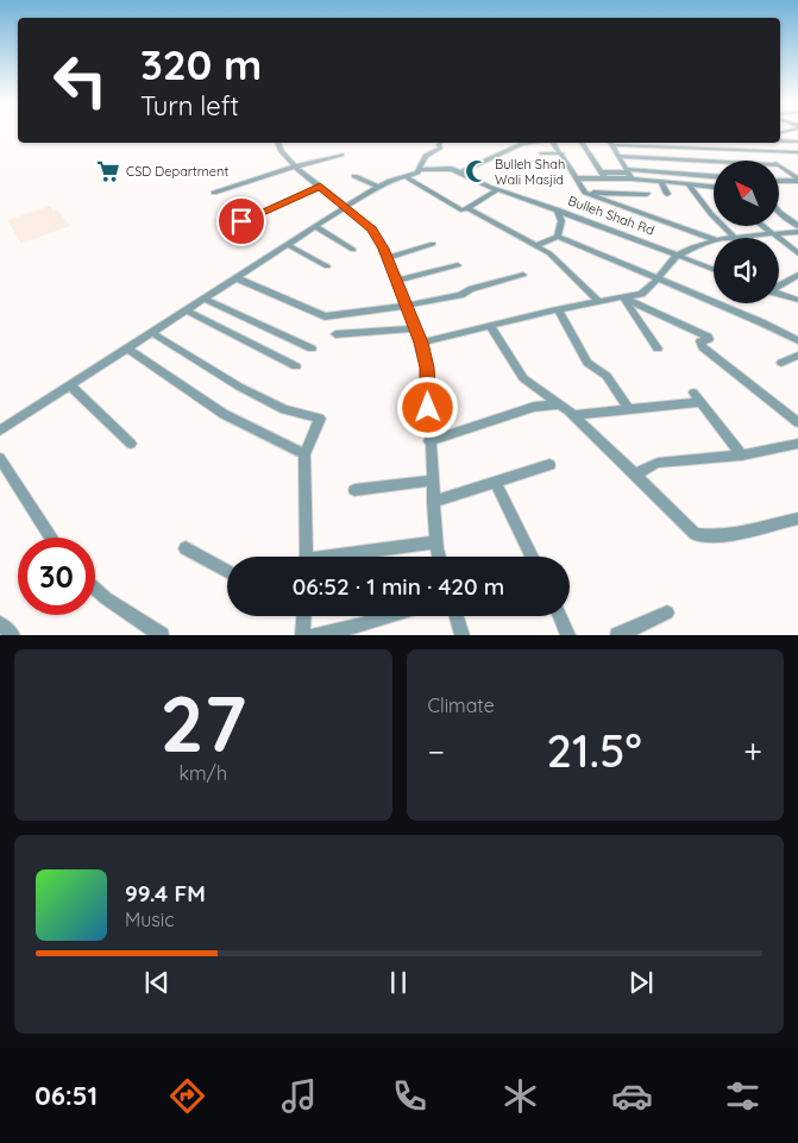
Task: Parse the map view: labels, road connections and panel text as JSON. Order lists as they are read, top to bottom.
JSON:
{
  "streets": {
    "street": ["Bulleh Shah Rd"]
  },
  "places": {
    "supermarket": ["CSD Department"],
    "mosque": ["Bulleh Shah Wali Masjid"]
  },
  "north": "top left",
  "page": {
    "turn": ["320 m", "Turn left"],
    "limit": "30",
    "trip": "06:52 · 1 min · 420 m",
    "tile": [
      ["27", "km/h"],
      "Climate"
    ],
    "heat": ["−", "21.5°", "+"],
    "song": ["99.4 FM", "Music"],
    "tabs": "06:51"
  }
}
